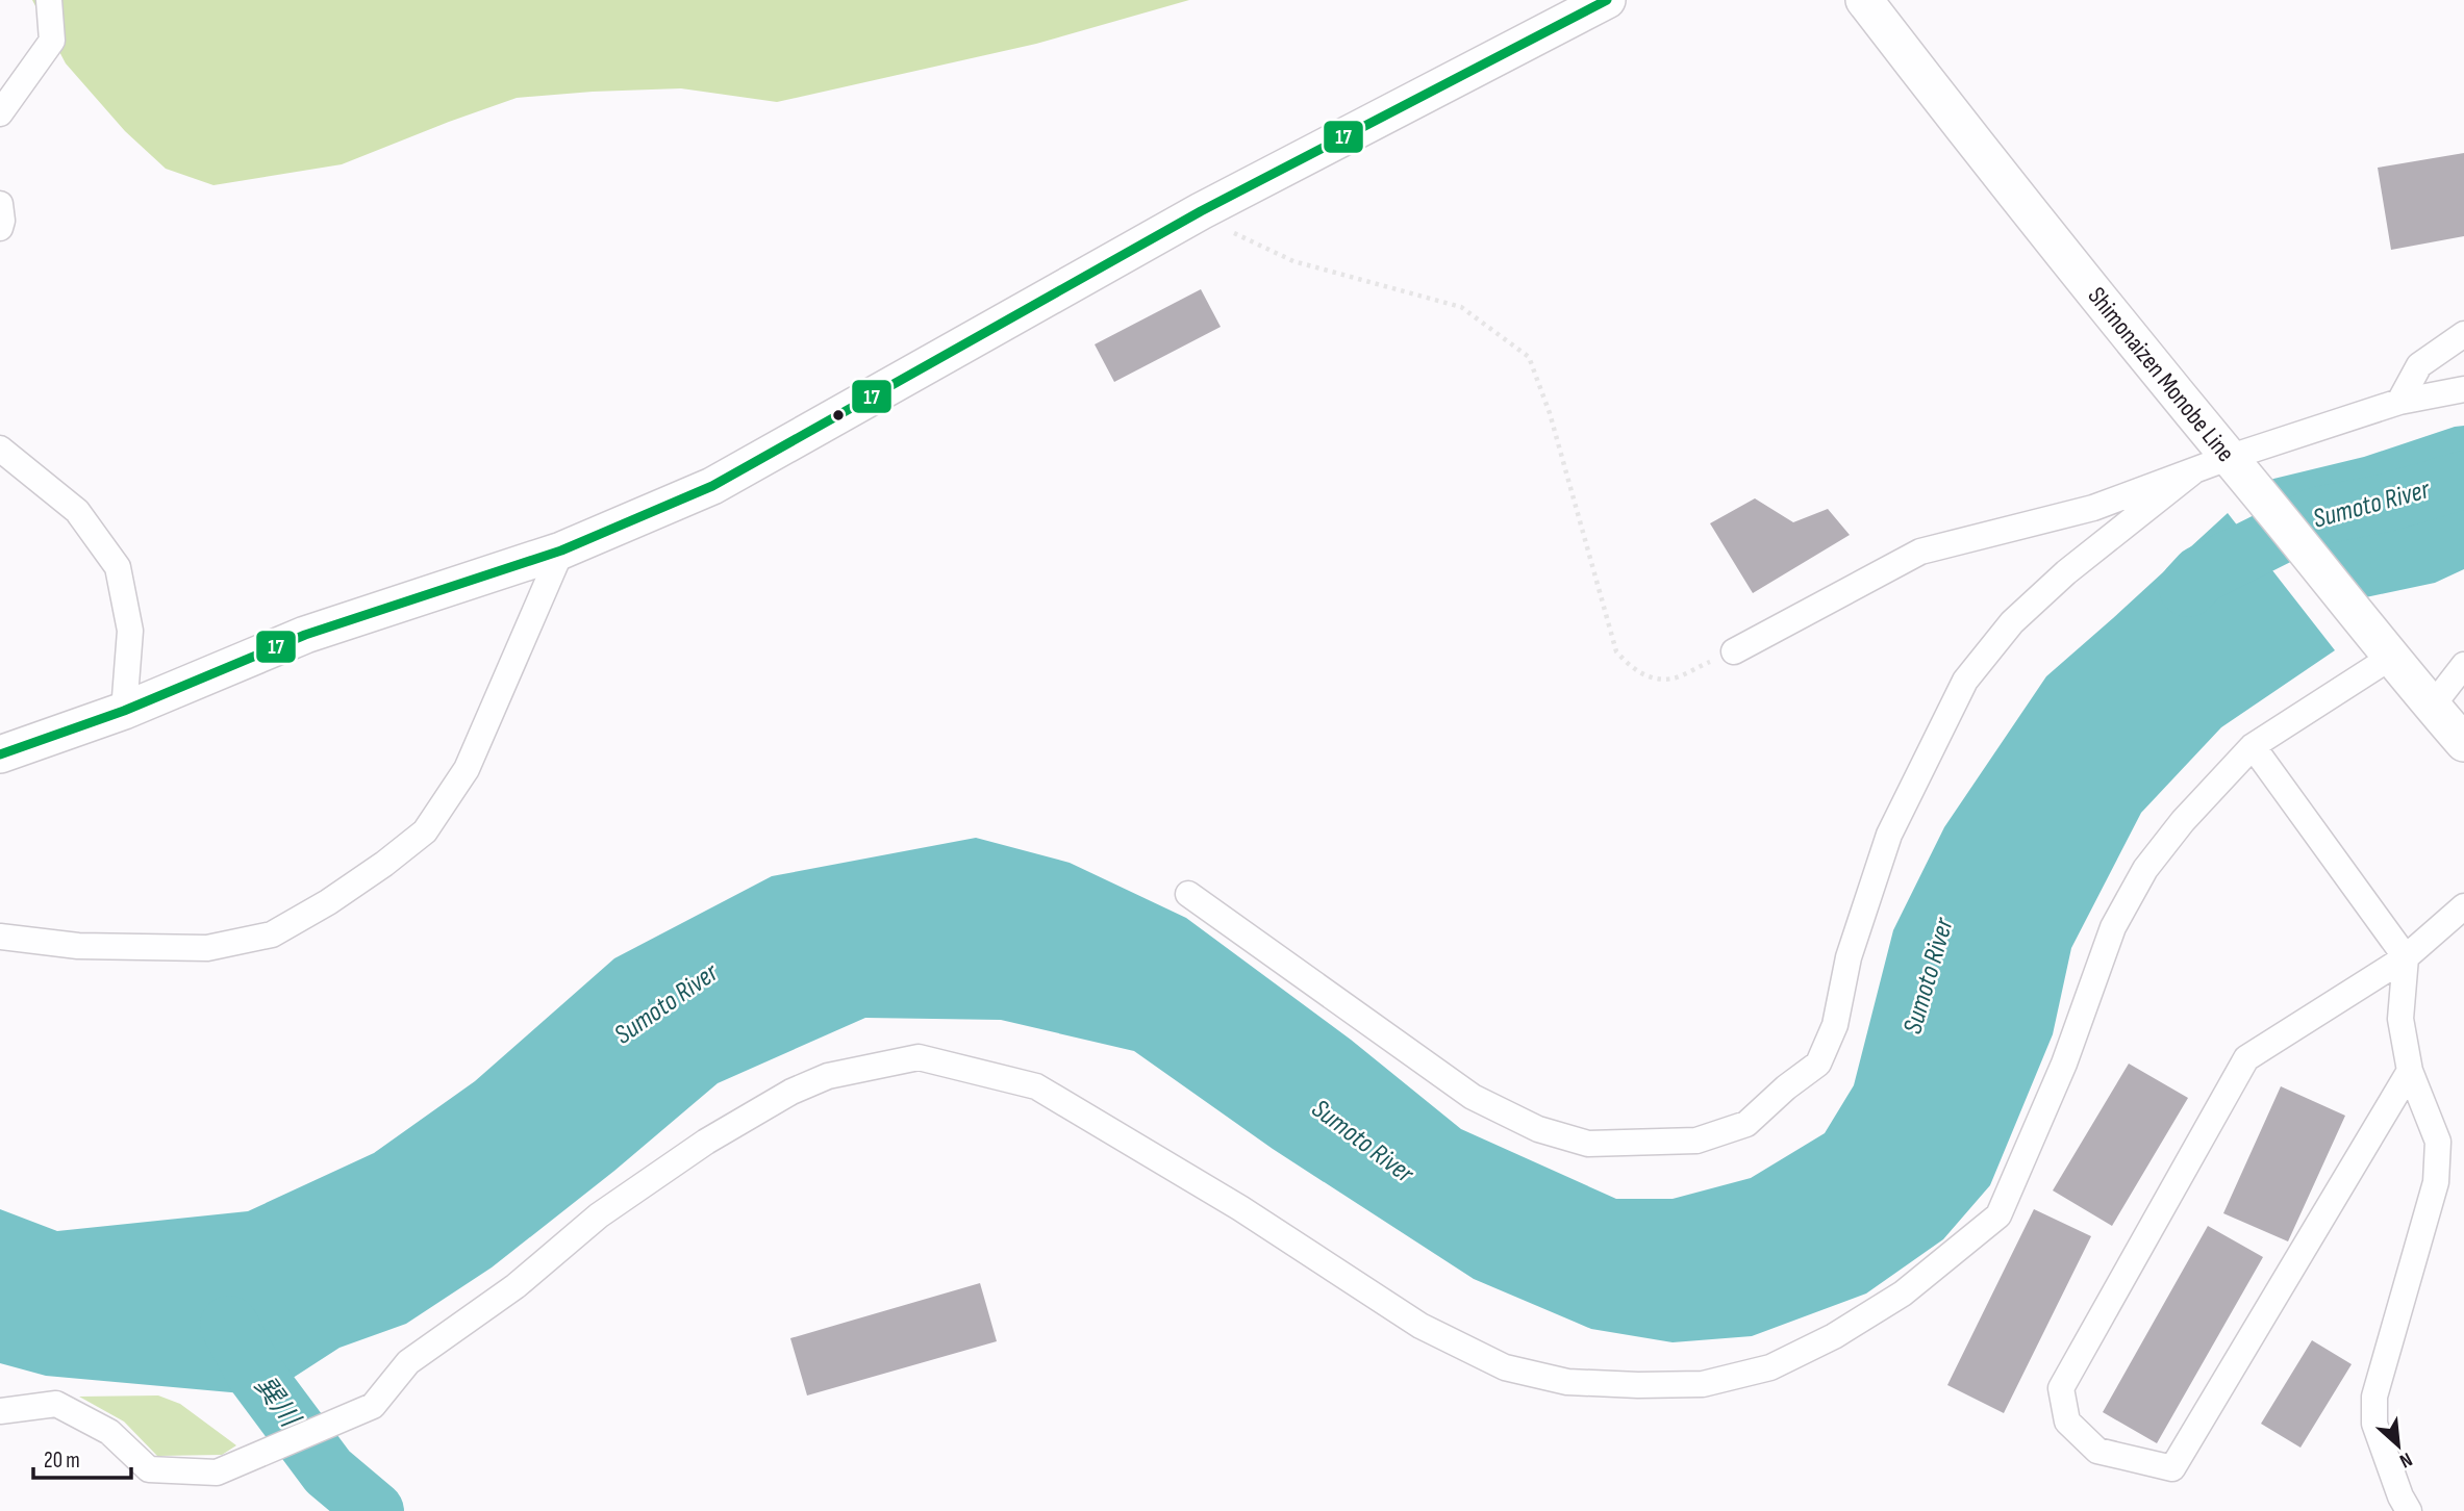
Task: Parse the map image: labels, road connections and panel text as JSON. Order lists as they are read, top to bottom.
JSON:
{
  "streets": {
    "main road": ["Shimonaizen Monobe Line"]
  },
  "water": ["Sumoto River", "巽川"],
  "lines": ["transit line 17"],
  "scale_bar": "20 m",
  "north": "bottom right"
}
